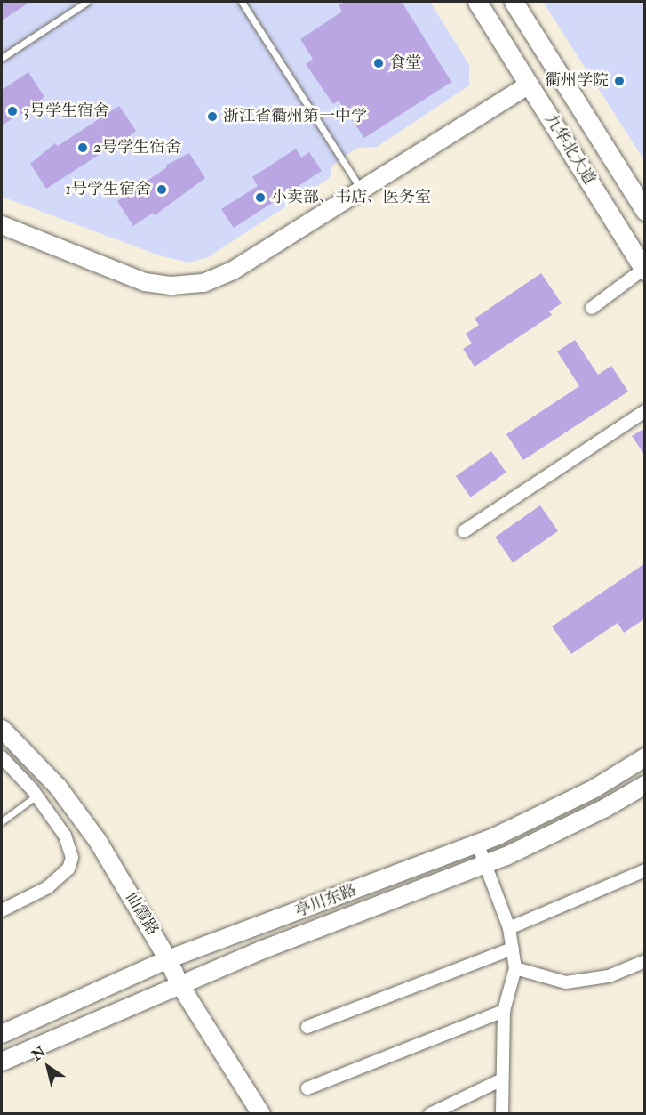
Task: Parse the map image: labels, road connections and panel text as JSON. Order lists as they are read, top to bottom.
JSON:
{
  "streets": {
    "main road": ["九华北大道", "亭川东路", "仙霞路"]
  },
  "crossings": [
    ["亭川东路", "仙霞路"]
  ],
  "places": [
    "食堂",
    "衢州学院",
    "3号学生宿舍",
    "浙江省衢州第一中学",
    "2号学生宿舍",
    "1号学生宿舍",
    "小卖部、书店、医务室"
  ],
  "north": "top left"
}
